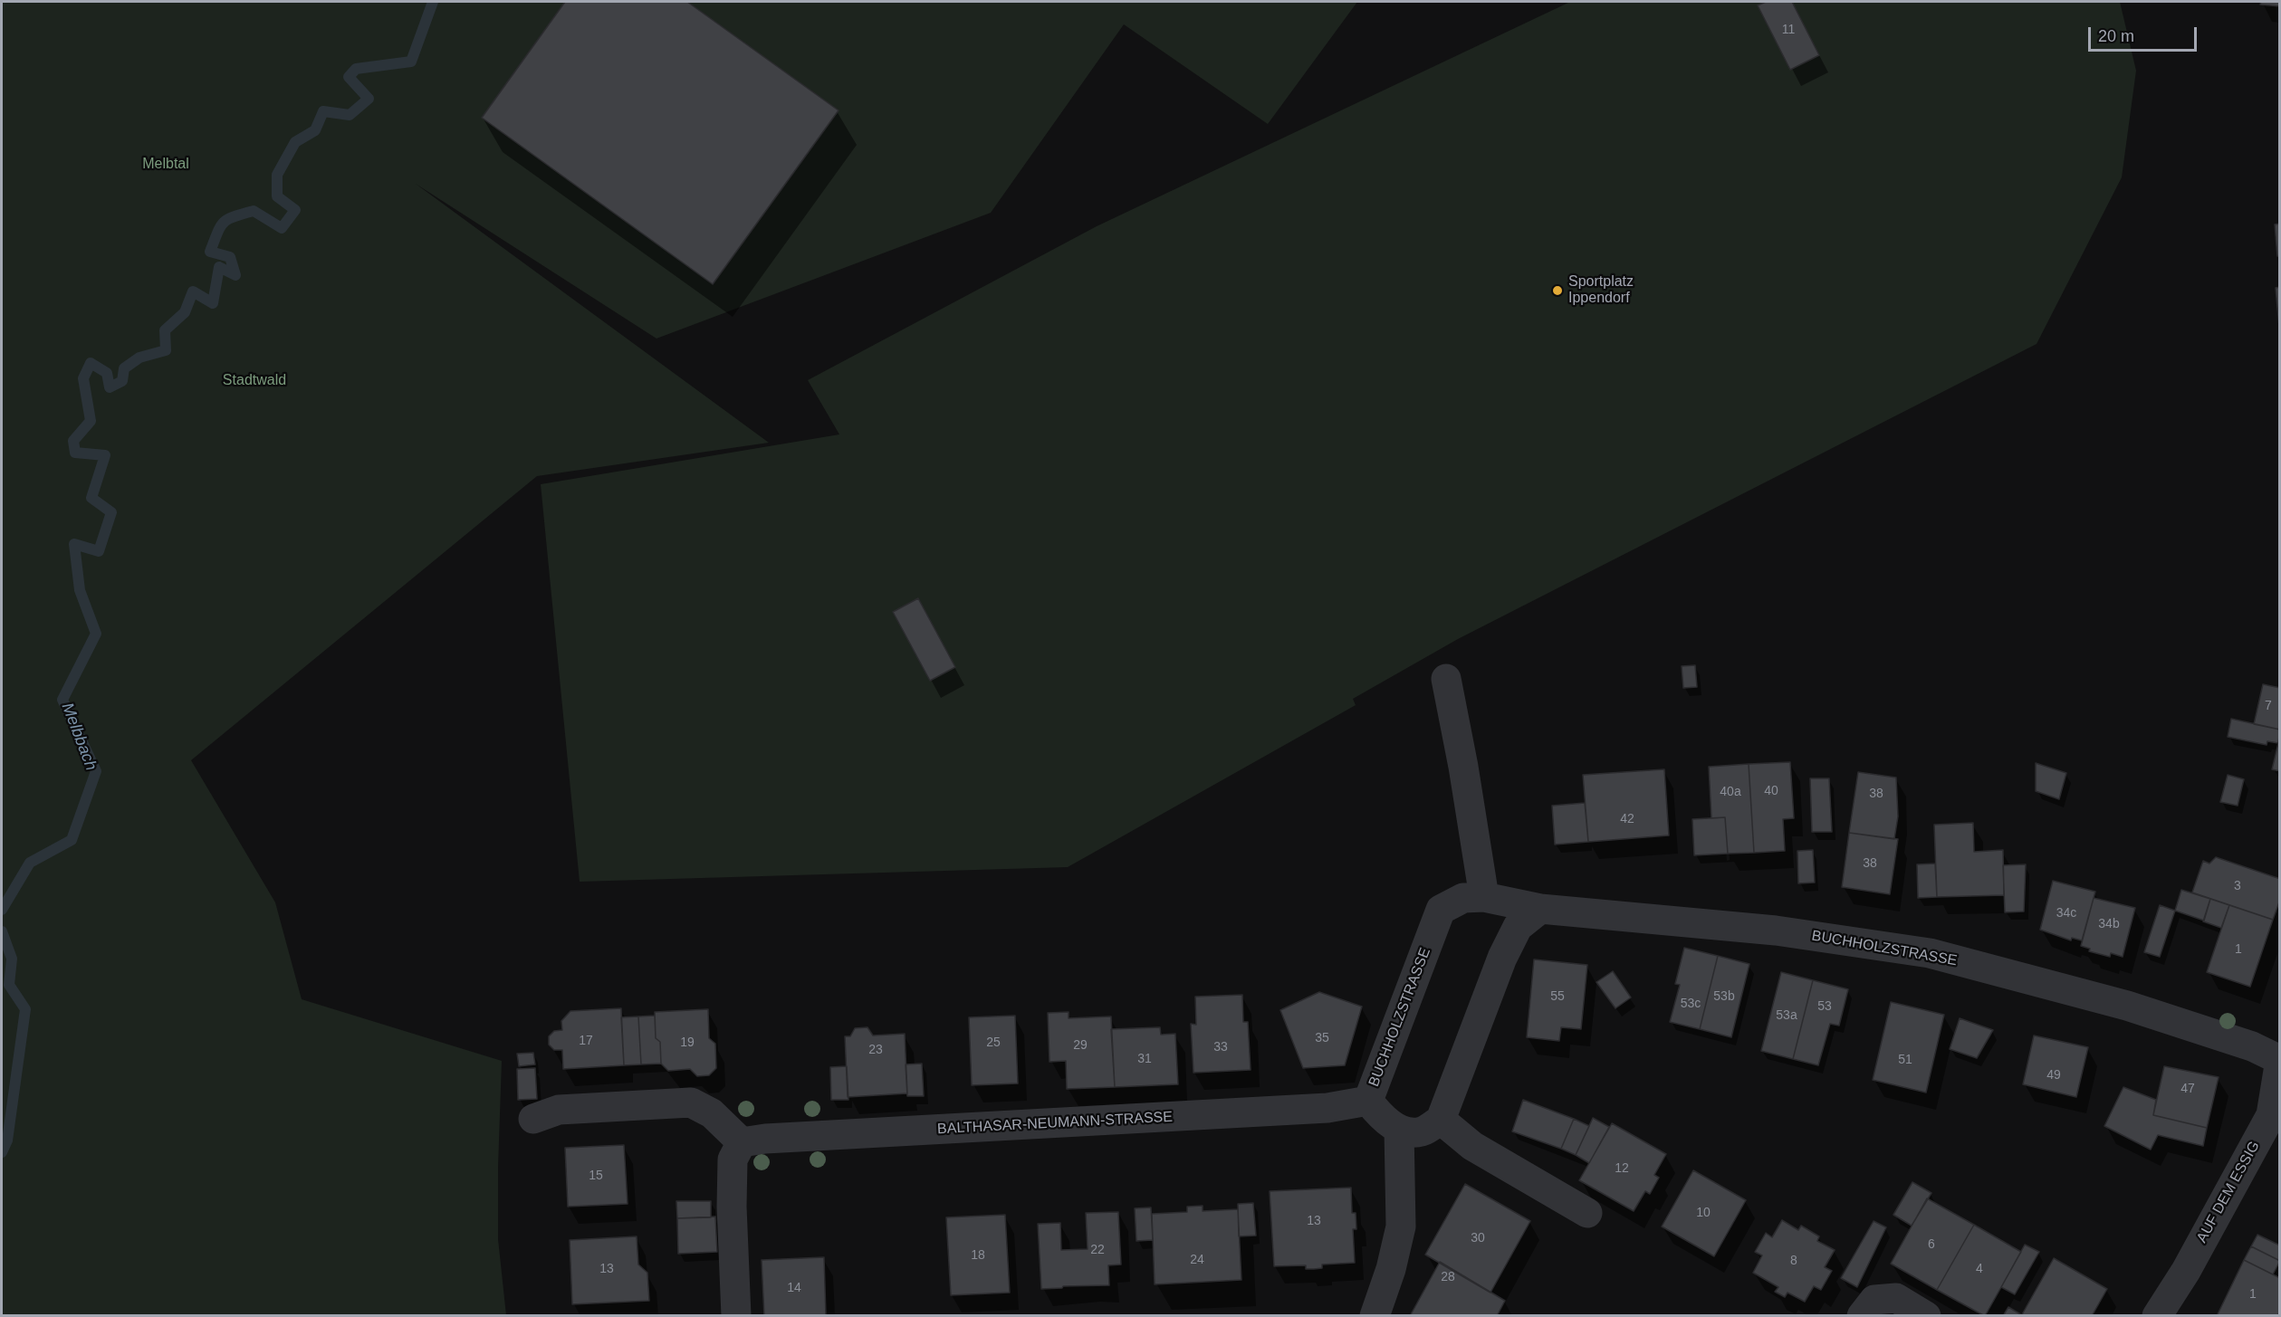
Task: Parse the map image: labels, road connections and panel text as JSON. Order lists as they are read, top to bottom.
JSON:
{
  "streets": {
    "street": ["BUCHHOLZSTRASSE", "BALTHASAR-NEUMANN-STRASSE", "AUF DEM ESSIG"]
  },
  "crossings": [
    ["BUCHHOLZSTRASSE", "BALTHASAR-NEUMANN-STRASSE"],
    ["BUCHHOLZSTRASSE", "AUF DEM ESSIG"]
  ],
  "water": ["Melbbach"],
  "parks": ["Melbtal", "Stadtwald"],
  "places": ["Sportplatz Ippendorf"],
  "house_numbers": [
    "11",
    "7",
    "40",
    "40a",
    "38",
    "42",
    "38",
    "3",
    "34c",
    "34b",
    "1",
    "55",
    "53b",
    "53c",
    "53",
    "53a",
    "35",
    "17",
    "19",
    "25",
    "29",
    "33",
    "23",
    "31",
    "51",
    "49",
    "47",
    "12",
    "15",
    "10",
    "13",
    "30",
    "6",
    "22",
    "18",
    "24",
    "8",
    "13",
    "4",
    "28",
    "14",
    "1"
  ],
  "scale_bar": "20 m"
}
